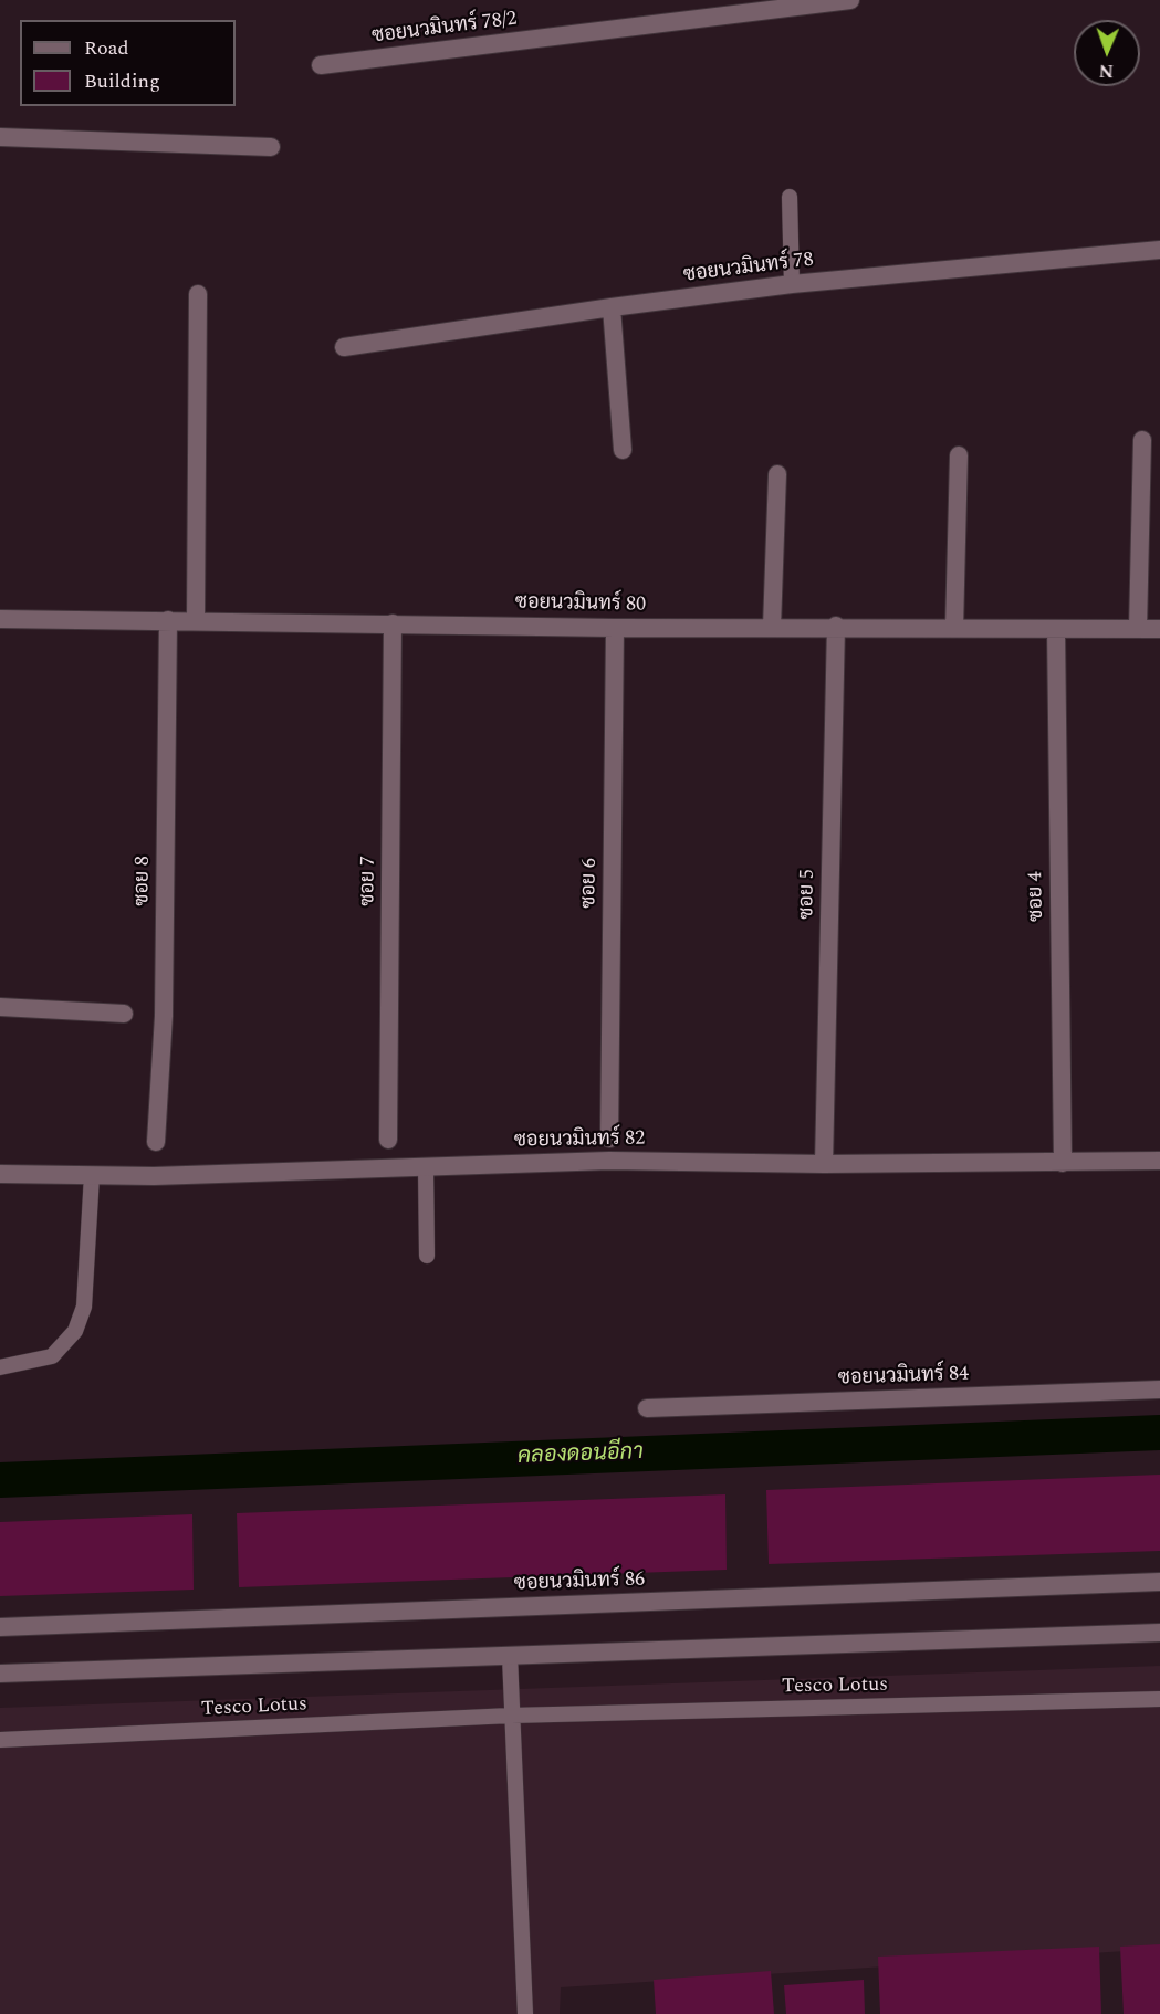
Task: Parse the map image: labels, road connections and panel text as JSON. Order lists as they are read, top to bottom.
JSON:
{
  "streets": {
    "street": [
      "ซอยนวมินทร์ 78/2",
      "ซอยนวมินทร์ 78",
      "ซอยนวมินทร์ 80",
      "ซอย 8",
      "ซอย 7",
      "ซอย 6",
      "ซอย 5",
      "ซอย 4",
      "ซอยนวมินทร์ 82",
      "ซอยนวมินทร์ 84",
      "ซอยนวมินทร์ 86"
    ],
    "lane": ["Tesco Lotus"]
  },
  "crossings": [
    ["ซอยนวมินทร์ 80", "ซอย 8"],
    ["ซอยนวมินทร์ 80", "ซอย 7"],
    ["ซอยนวมินทร์ 80", "ซอย 6"],
    ["ซอยนวมินทร์ 80", "ซอย 5"],
    ["ซอยนวมินทร์ 80", "ซอย 4"],
    ["ซอย 5", "ซอยนวมินทร์ 82"],
    ["ซอย 4", "ซอยนวมินทร์ 82"]
  ],
  "water": ["คลองดอนอีกา"],
  "legend": ["Road", "Building"],
  "north": "bottom"
}
